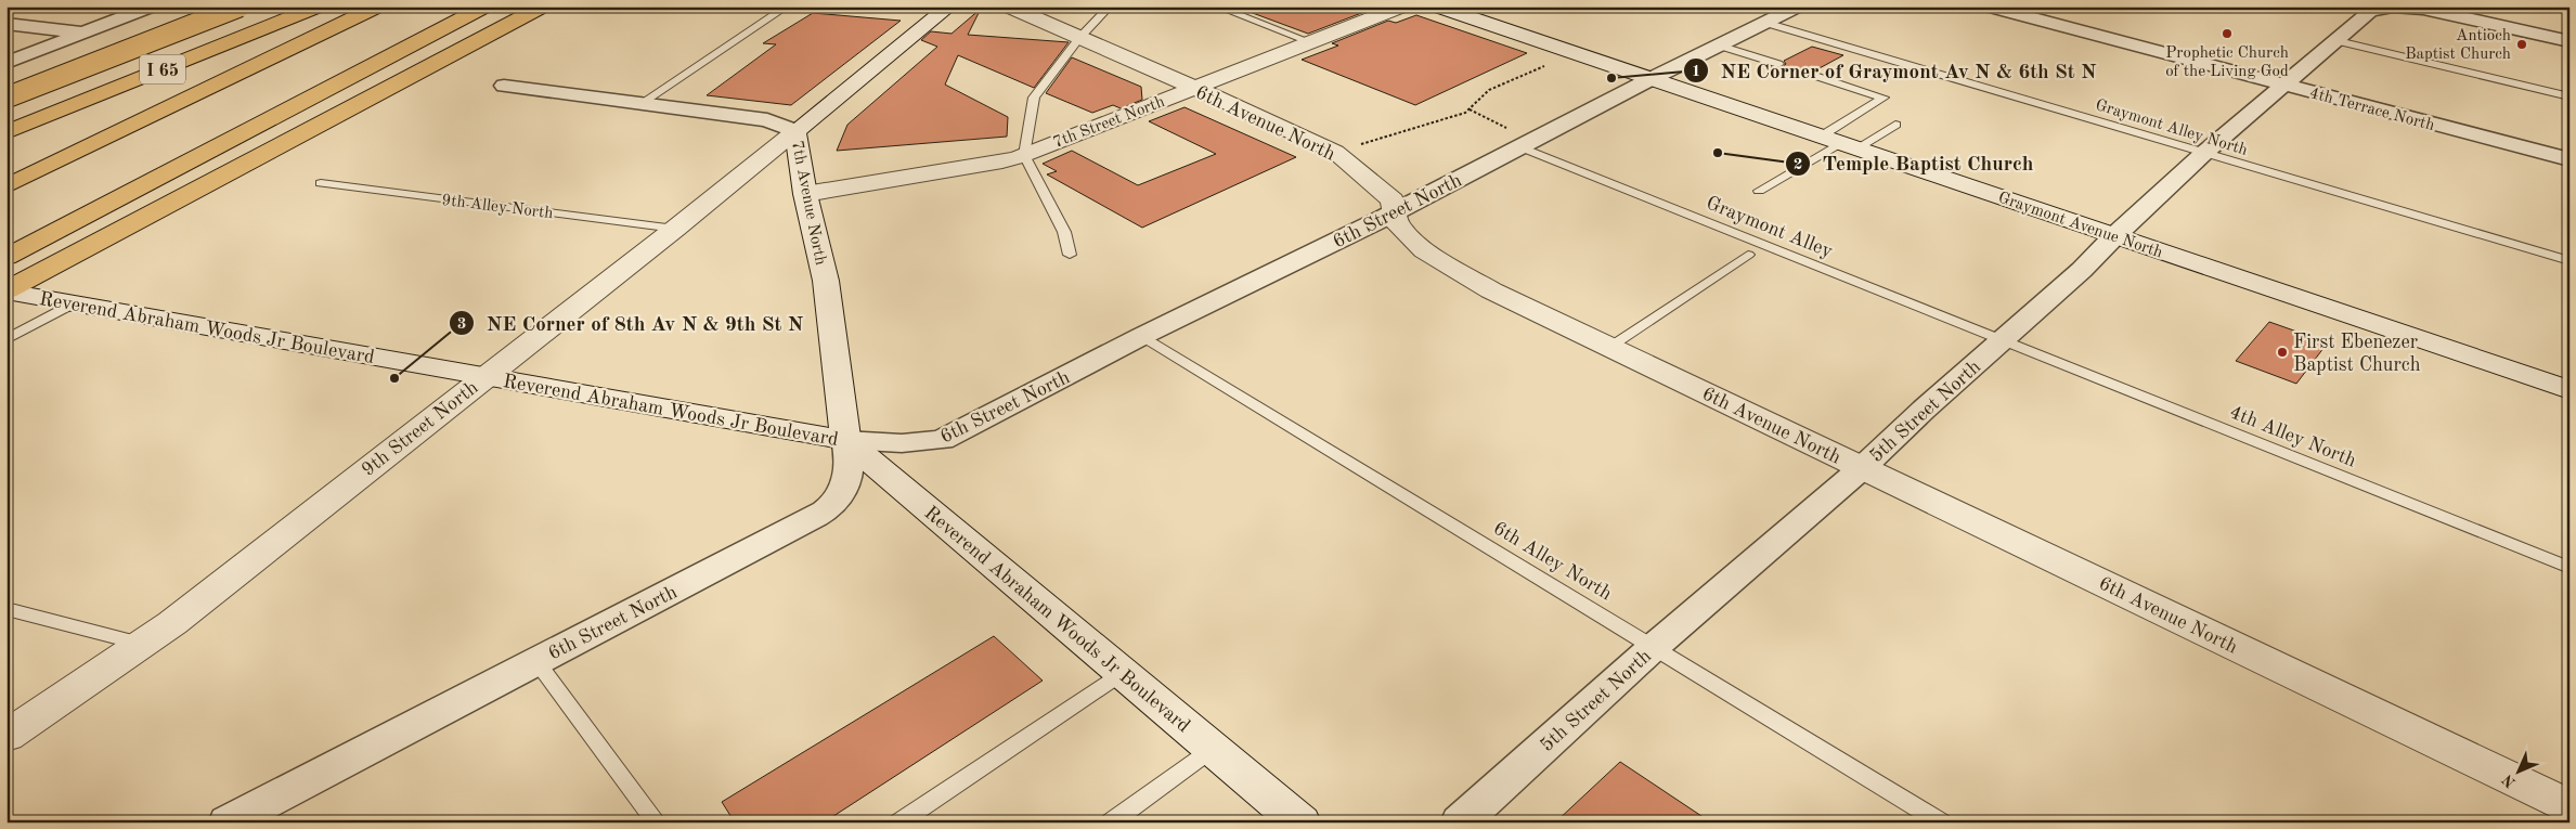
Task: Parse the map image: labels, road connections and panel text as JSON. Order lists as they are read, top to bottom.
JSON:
{
  "streets": {
    "highway": ["I 65"],
    "main road": [
      "7th Street North",
      "6th Avenue North",
      "7th Avenue North",
      "Graymont Avenue North",
      "Reverend Abraham Woods Jr Boulevard",
      "9th Street North"
    ],
    "street": ["4th Terrace North", "6th Street North", "5th Street North"],
    "lane": [
      "Graymont Alley North",
      "9th Alley North",
      "Graymont Alley",
      "4th Alley North",
      "6th Alley North"
    ]
  },
  "crossings": [
    ["4th Terrace North", "5th Street North"],
    ["7th Street North", "6th Avenue North"],
    ["7th Street North", "7th Avenue North"],
    ["6th Avenue North", "6th Street North"],
    ["6th Avenue North", "5th Street North"],
    ["Graymont Alley North", "6th Street North"],
    ["Graymont Alley North", "5th Street North"],
    ["7th Avenue North", "6th Street North"],
    ["7th Avenue North", "Reverend Abraham Woods Jr Boulevard"],
    ["7th Avenue North", "9th Street North"],
    ["9th Alley North", "9th Street North"],
    ["6th Street North", "Graymont Avenue North"],
    ["6th Street North", "Graymont Alley"],
    ["6th Street North", "Reverend Abraham Woods Jr Boulevard"],
    ["6th Street North", "6th Alley North"],
    ["Graymont Avenue North", "5th Street North"],
    ["Graymont Alley", "5th Street North"],
    ["Graymont Alley", "4th Alley North"],
    ["Reverend Abraham Woods Jr Boulevard", "9th Street North"],
    ["5th Street North", "4th Alley North"],
    ["5th Street North", "6th Alley North"]
  ],
  "places": [
    "Prophetic Church of the Living God",
    "Antioch Baptist Church",
    "NE Corner of Graymont Av N & 6th St N",
    "Temple Baptist Church",
    "First Ebenezer Baptist Church",
    "NE Corner of 8th Av N & 9th St N"
  ],
  "north": "bottom left"
}
